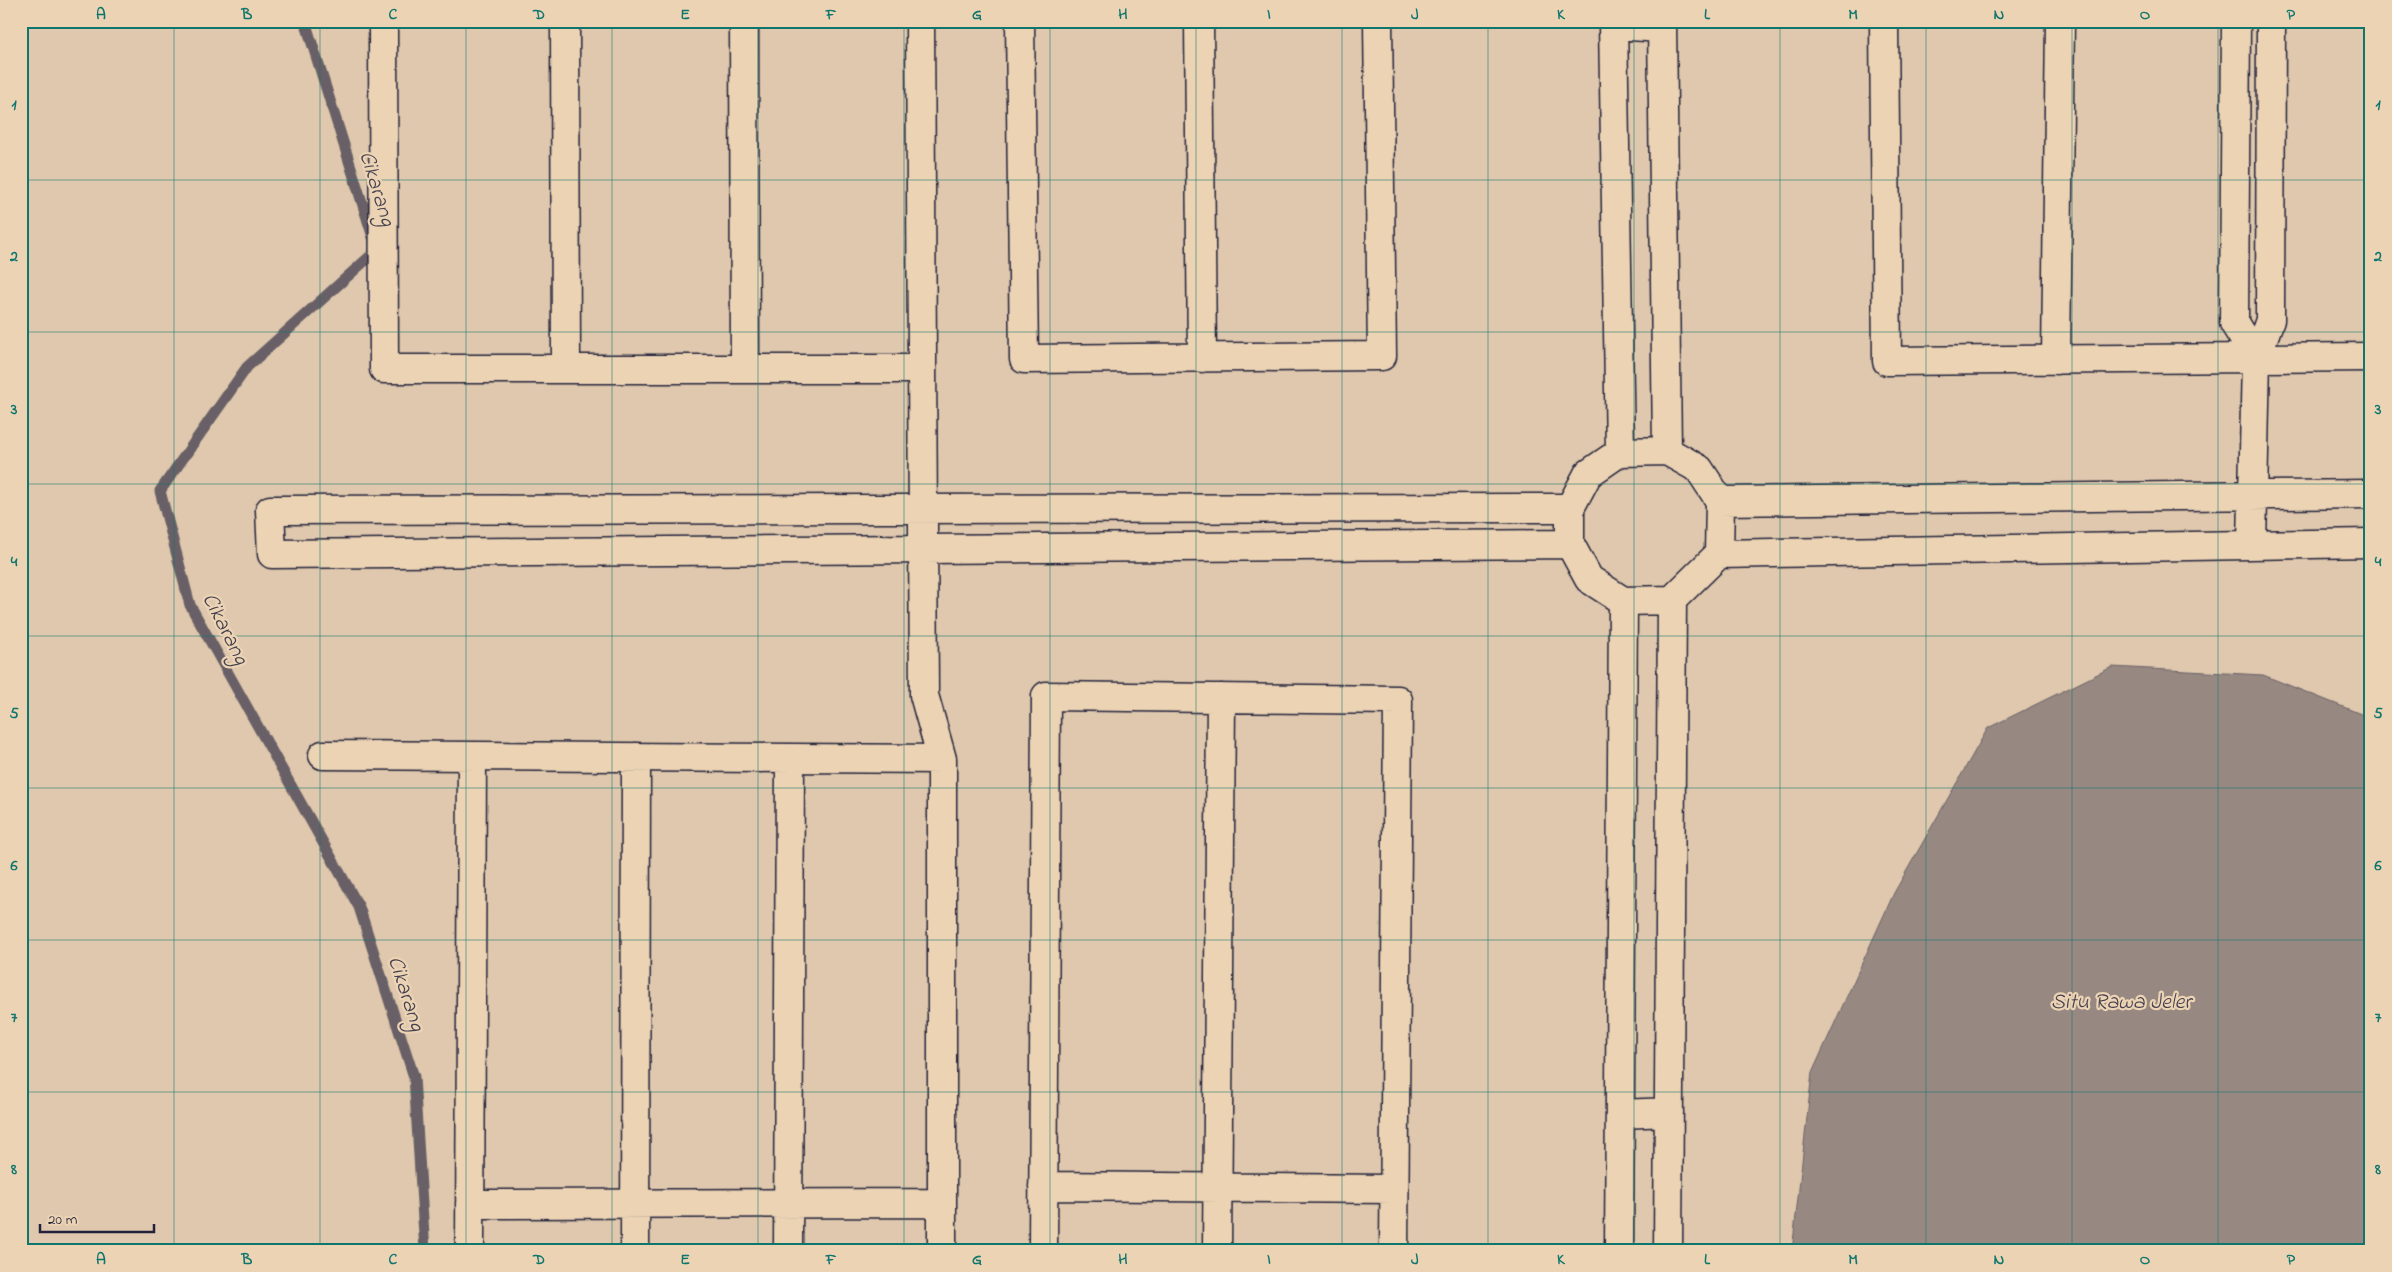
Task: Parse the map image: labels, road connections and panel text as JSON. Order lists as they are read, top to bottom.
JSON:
{
  "water": ["Cikarang", "Situ Rawa Jeler"],
  "scale_bar": "20 m",
  "grid": {
    "columns": [
      "A",
      "B",
      "C",
      "D",
      "E",
      "F",
      "G",
      "H",
      "I",
      "J",
      "K",
      "L",
      "M",
      "N",
      "O",
      "P"
    ],
    "rows": [
      "1",
      "2",
      "3",
      "4",
      "5",
      "6",
      "7",
      "8"
    ]
  }
}
